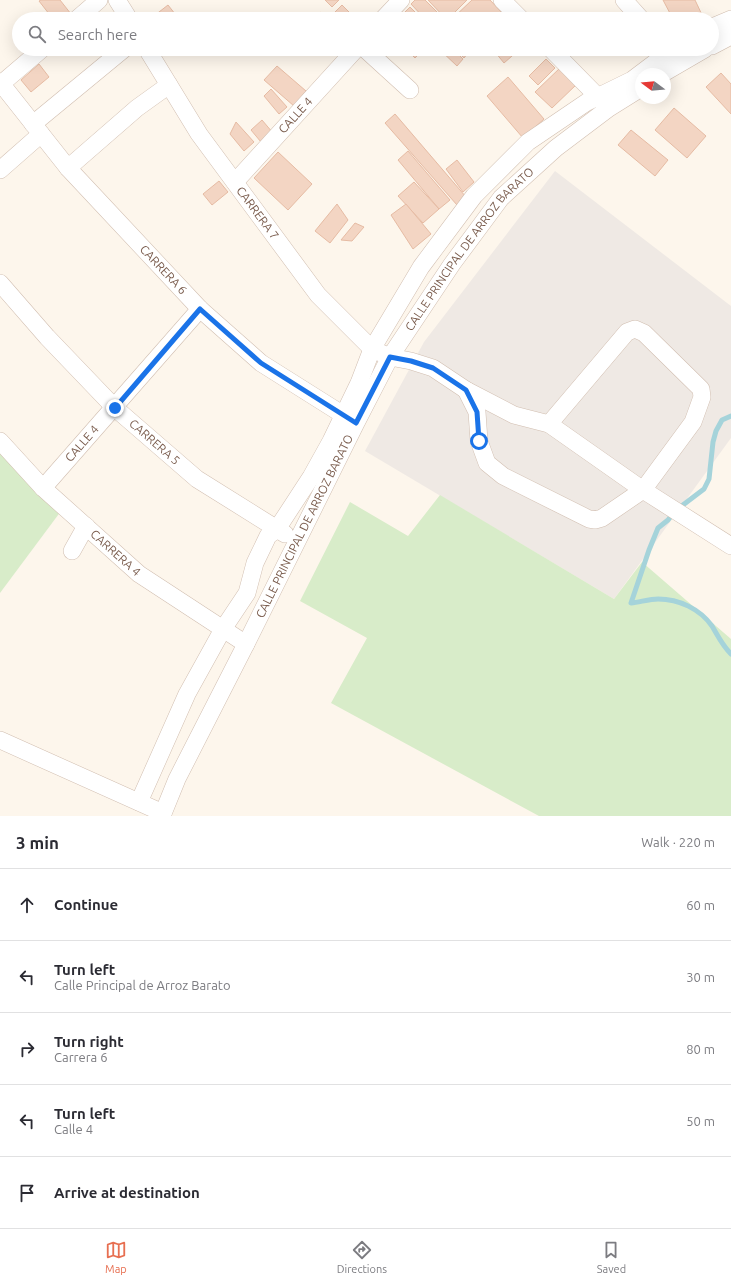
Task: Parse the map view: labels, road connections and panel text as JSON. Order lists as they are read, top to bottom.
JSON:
{
  "streets": {
    "street": [
      "CALLE 4",
      "CARRERA 7",
      "CALLE PRINCIPAL DE ARROZ BARATO",
      "CARRERA 6",
      "CARRERA 5",
      "CARRERA 4"
    ]
  },
  "crossings": [
    ["CALLE 4", "CARRERA 7"],
    ["CALLE 4", "CARRERA 6"],
    ["CALLE 4", "CARRERA 5"],
    ["CALLE 4", "CARRERA 4"],
    ["CARRERA 7", "CALLE PRINCIPAL DE ARROZ BARATO"],
    ["CALLE PRINCIPAL DE ARROZ BARATO", "CARRERA 6"],
    ["CALLE PRINCIPAL DE ARROZ BARATO", "CARRERA 5"],
    ["CALLE PRINCIPAL DE ARROZ BARATO", "CARRERA 4"]
  ],
  "north": "left",
  "page": {
    "search": "Search here",
    "heading": ["3 min", "Walk · 220 m"],
    "list": [
      ["Continue", "60 m"],
      ["Turn left", "Calle Principal de Arroz Barato", "30 m"],
      ["Turn right", "Carrera 6", "80 m"],
      ["Turn left", "Calle 4", "50 m"],
      "Arrive at destination"
    ],
    "nav": ["Map", "Directions", "Saved"]
  }
}
